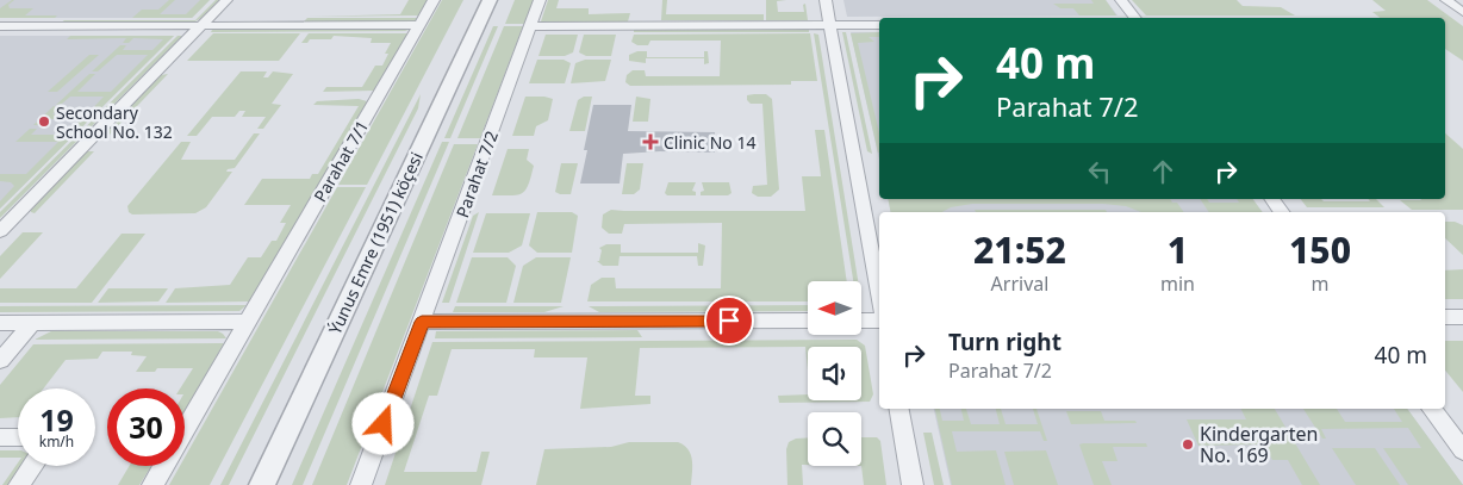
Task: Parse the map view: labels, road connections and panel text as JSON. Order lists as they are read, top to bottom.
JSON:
{
  "streets": {
    "street": ["Parahat 7/1", "Parahat 7/2", "Ýunus Emre (1951) köçesi"]
  },
  "places": {
    "other": ["Secondary School No. 132", "Kindergarten No. 169"],
    "health": ["Clinic No 14"]
  },
  "north": "left",
  "page": {
    "turn": ["40 m", "Parahat 7/2"],
    "eta": [
      "21:52",
      "Arrival",
      "1",
      "min",
      "150",
      "m"
    ],
    "list": [
      {
        "name": "Turn right",
        "note": "Parahat 7/2",
        "value": "40 m"
      }
    ],
    "speed": "19 km/h",
    "limit": "30"
  }
}
